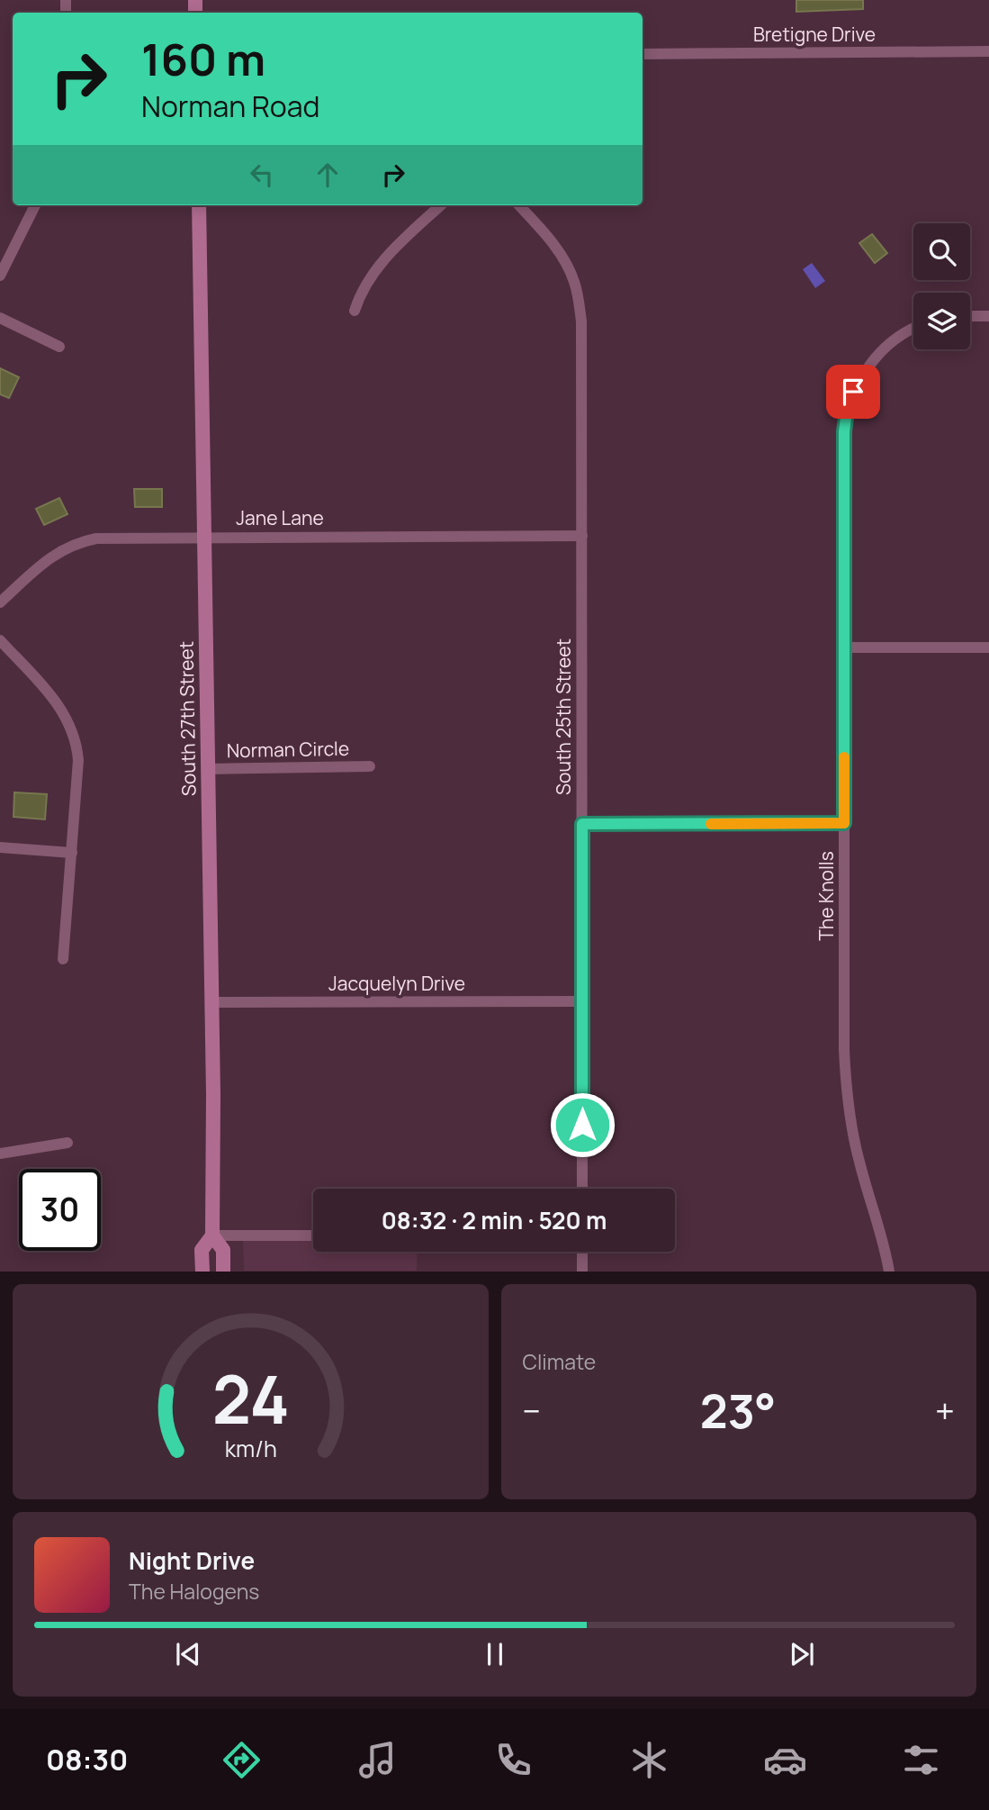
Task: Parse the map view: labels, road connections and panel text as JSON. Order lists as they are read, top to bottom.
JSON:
{
  "streets": {
    "main road": ["South 27th Street"],
    "street": [
      "Bretigne Drive",
      "Jane Lane",
      "South 25th Street",
      "Norman Circle",
      "The Knolls",
      "Jacquelyn Drive"
    ]
  },
  "crossings": [
    ["Jane Lane", "South 25th Street"],
    ["Jane Lane", "South 27th Street"],
    ["South 25th Street", "Jacquelyn Drive"],
    ["South 27th Street", "Norman Circle"],
    ["South 27th Street", "Jacquelyn Drive"]
  ],
  "page": {
    "turn": ["160 m", "Norman Road"],
    "limit": "30",
    "trip": "08:32 · 2 min · 520 m",
    "tile": "Climate",
    "heat": ["−", "23°", "+"],
    "song": ["Night Drive", "The Halogens"],
    "tabs": "08:30",
    "gauge": ["24", "km/h"]
  }
}
